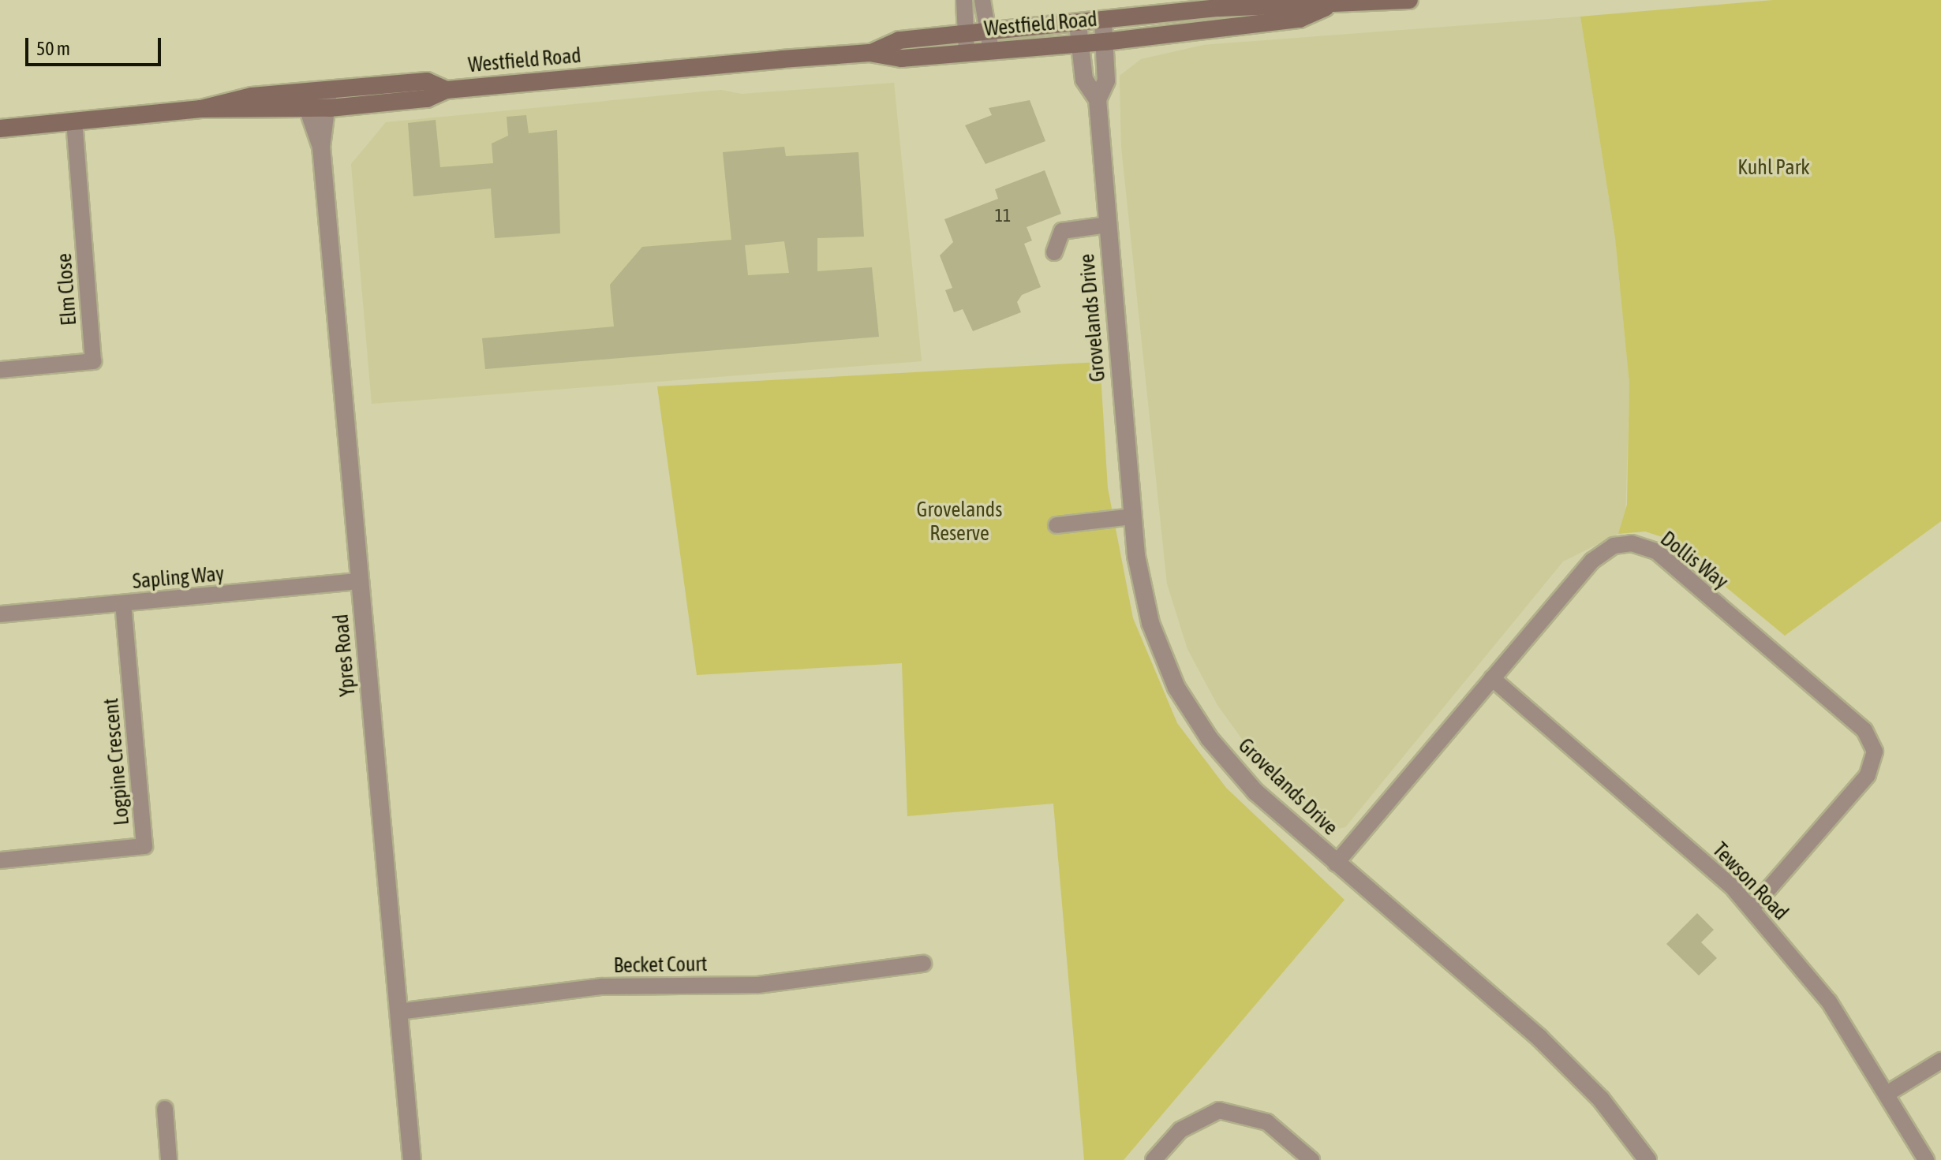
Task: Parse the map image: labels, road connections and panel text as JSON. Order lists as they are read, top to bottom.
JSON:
{
  "streets": {
    "main road": ["Westfield Road"],
    "street": [
      "Elm Close",
      "Grovelands Drive",
      "Dollis Way",
      "Sapling Way",
      "Ypres Road",
      "Logpine Crescent",
      "Tewson Road",
      "Becket Court"
    ]
  },
  "crossings": [
    ["Westfield Road", "Elm Close"],
    ["Westfield Road", "Grovelands Drive"],
    ["Westfield Road", "Ypres Road"],
    ["Grovelands Drive", "Dollis Way"],
    ["Dollis Way", "Tewson Road"],
    ["Sapling Way", "Ypres Road"],
    ["Sapling Way", "Logpine Crescent"],
    ["Ypres Road", "Becket Court"]
  ],
  "parks": ["Kuhl Park", "Grovelands Reserve"],
  "house_numbers": ["11"],
  "scale_bar": "50 m"
}
